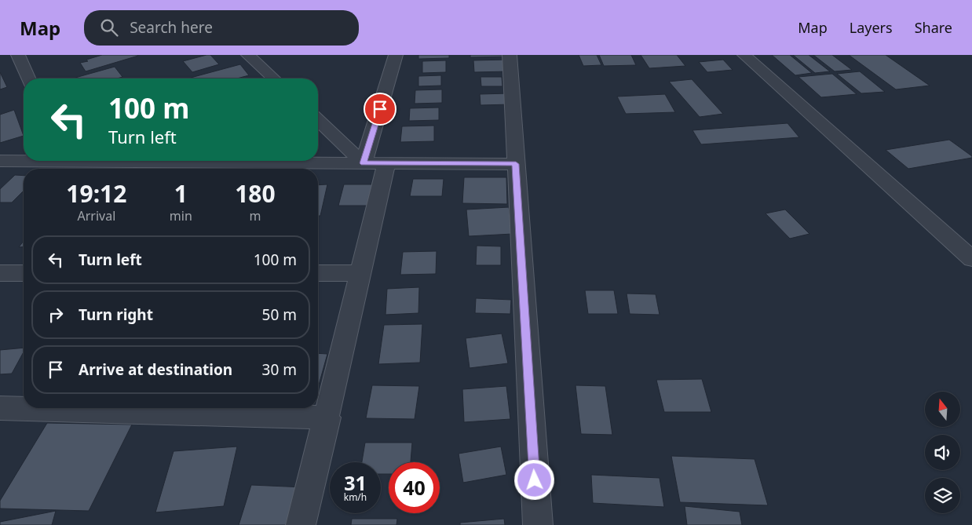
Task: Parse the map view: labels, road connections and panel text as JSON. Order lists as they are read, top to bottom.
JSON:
{
  "north": "top",
  "page": {
    "header": "Map",
    "search": "Search here",
    "nav": ["Map", "Layers", "Share"],
    "turn": ["100 m", "Turn left"],
    "eta": [
      "19:12",
      "Arrival",
      "1",
      "min",
      "180",
      "m"
    ],
    "list": [
      {
        "name": "Turn left",
        "value": "100 m"
      },
      {
        "name": "Turn right",
        "value": "50 m"
      },
      {
        "name": "Arrive at destination",
        "value": "30 m"
      }
    ],
    "speed": "31 km/h",
    "limit": "40"
  }
}
